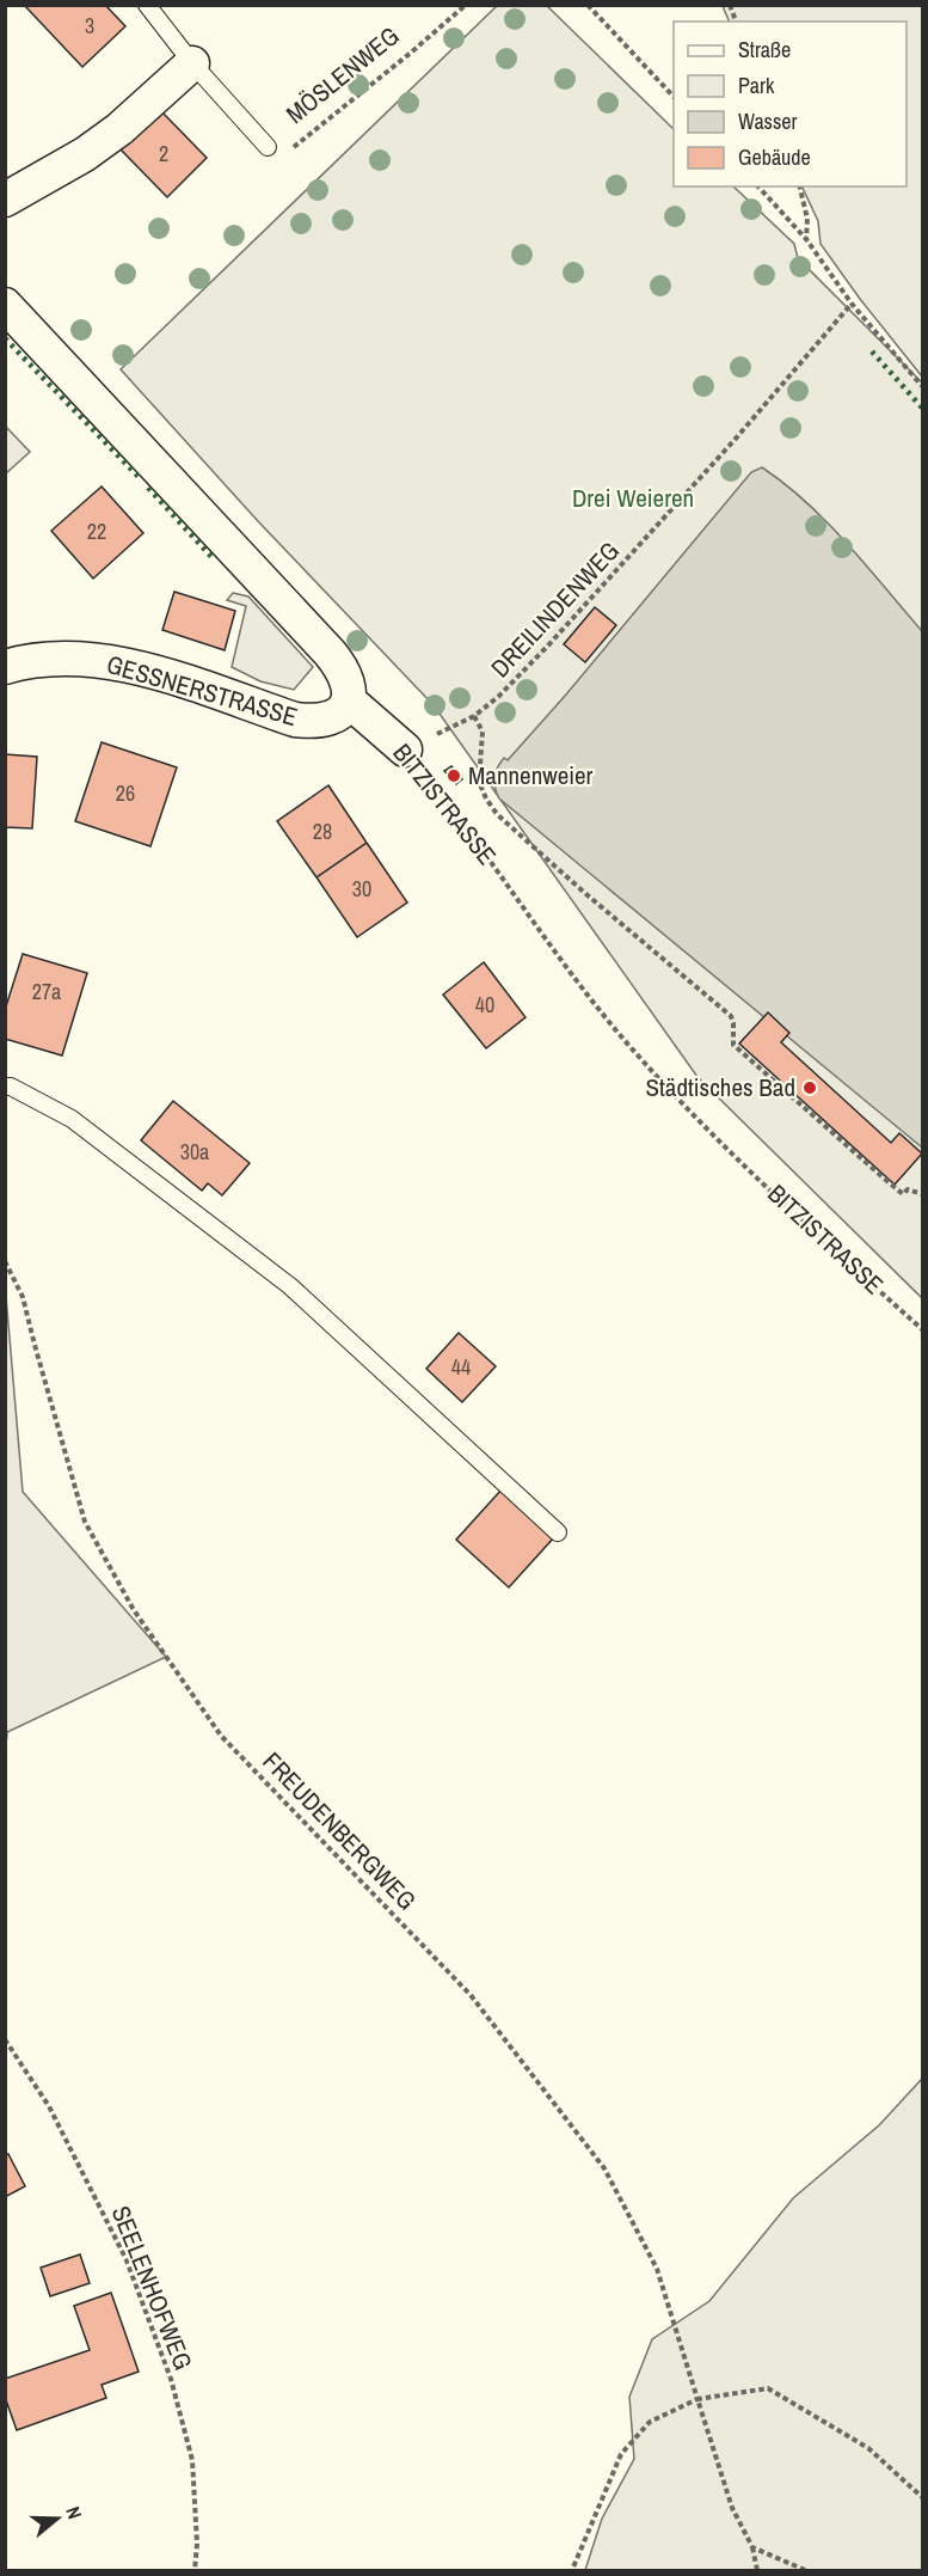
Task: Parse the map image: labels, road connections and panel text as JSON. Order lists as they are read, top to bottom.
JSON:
{
  "streets": {
    "street": ["GESSNERSTRASSE", "BITZISTRASSE"],
    "lane": ["MÖSLENWEG"],
    "path": ["DREILINDENWEG", "FREUDENBERGWEG", "SEELENHOFWEG"]
  },
  "crossings": [
    ["DREILINDENWEG", "BITZISTRASSE"],
    ["GESSNERSTRASSE", "BITZISTRASSE"]
  ],
  "parks": ["Drei Weieren"],
  "places": ["Mannenweier", "Städtisches Bad"],
  "house_numbers": [
    "3",
    "2",
    "22",
    "26",
    "28",
    "30",
    "27a",
    "40",
    "30a",
    "44"
  ],
  "legend": [
    "Straße",
    "Park",
    "Wasser",
    "Gebäude"
  ],
  "north": "right"
}
